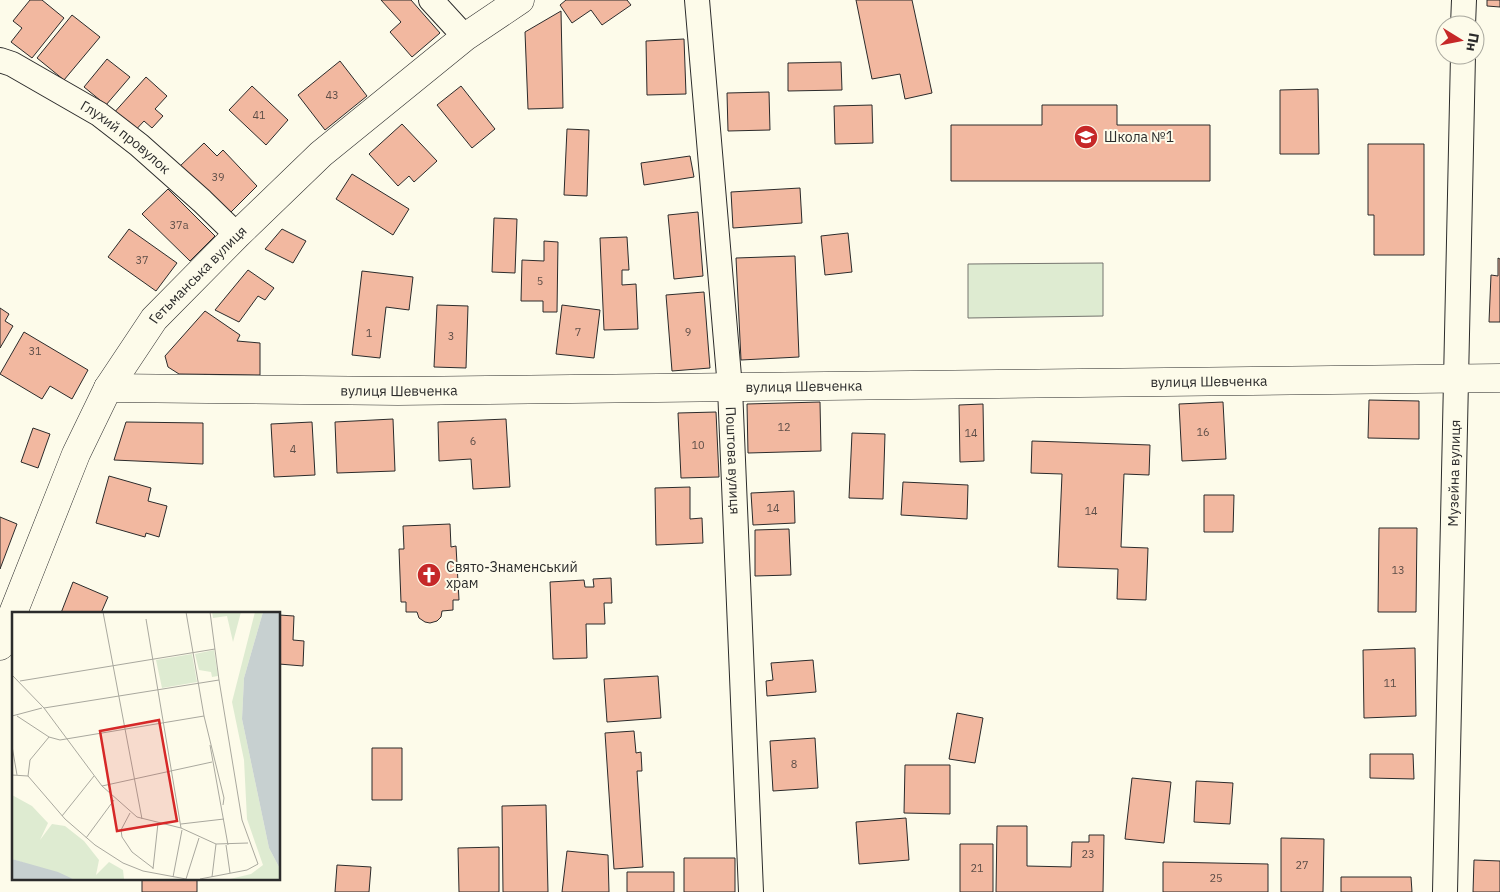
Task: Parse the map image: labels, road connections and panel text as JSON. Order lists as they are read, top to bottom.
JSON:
{
  "streets": {
    "street": [
      "Глухий провулок",
      "Гетьманська вулиця",
      "вулиця Шевченка",
      "Поштова вулиця",
      "Музейна вулиця"
    ]
  },
  "crossings": [
    ["Глухий провулок", "Гетьманська вулиця"],
    ["Гетьманська вулиця", "вулиця Шевченка"],
    ["вулиця Шевченка", "Поштова вулиця"],
    ["вулиця Шевченка", "Музейна вулиця"]
  ],
  "places": {
    "school or university": ["Школа №1"],
    "church": ["Свято-Знаменський храм"]
  },
  "house_numbers": [
    "43",
    "41",
    "39",
    "37а",
    "37",
    "5",
    "7",
    "9",
    "1",
    "3",
    "31",
    "12",
    "16",
    "14",
    "6",
    "10",
    "4",
    "14",
    "14",
    "13",
    "11",
    "8",
    "23",
    "27",
    "21",
    "25"
  ],
  "north": "right"
}
